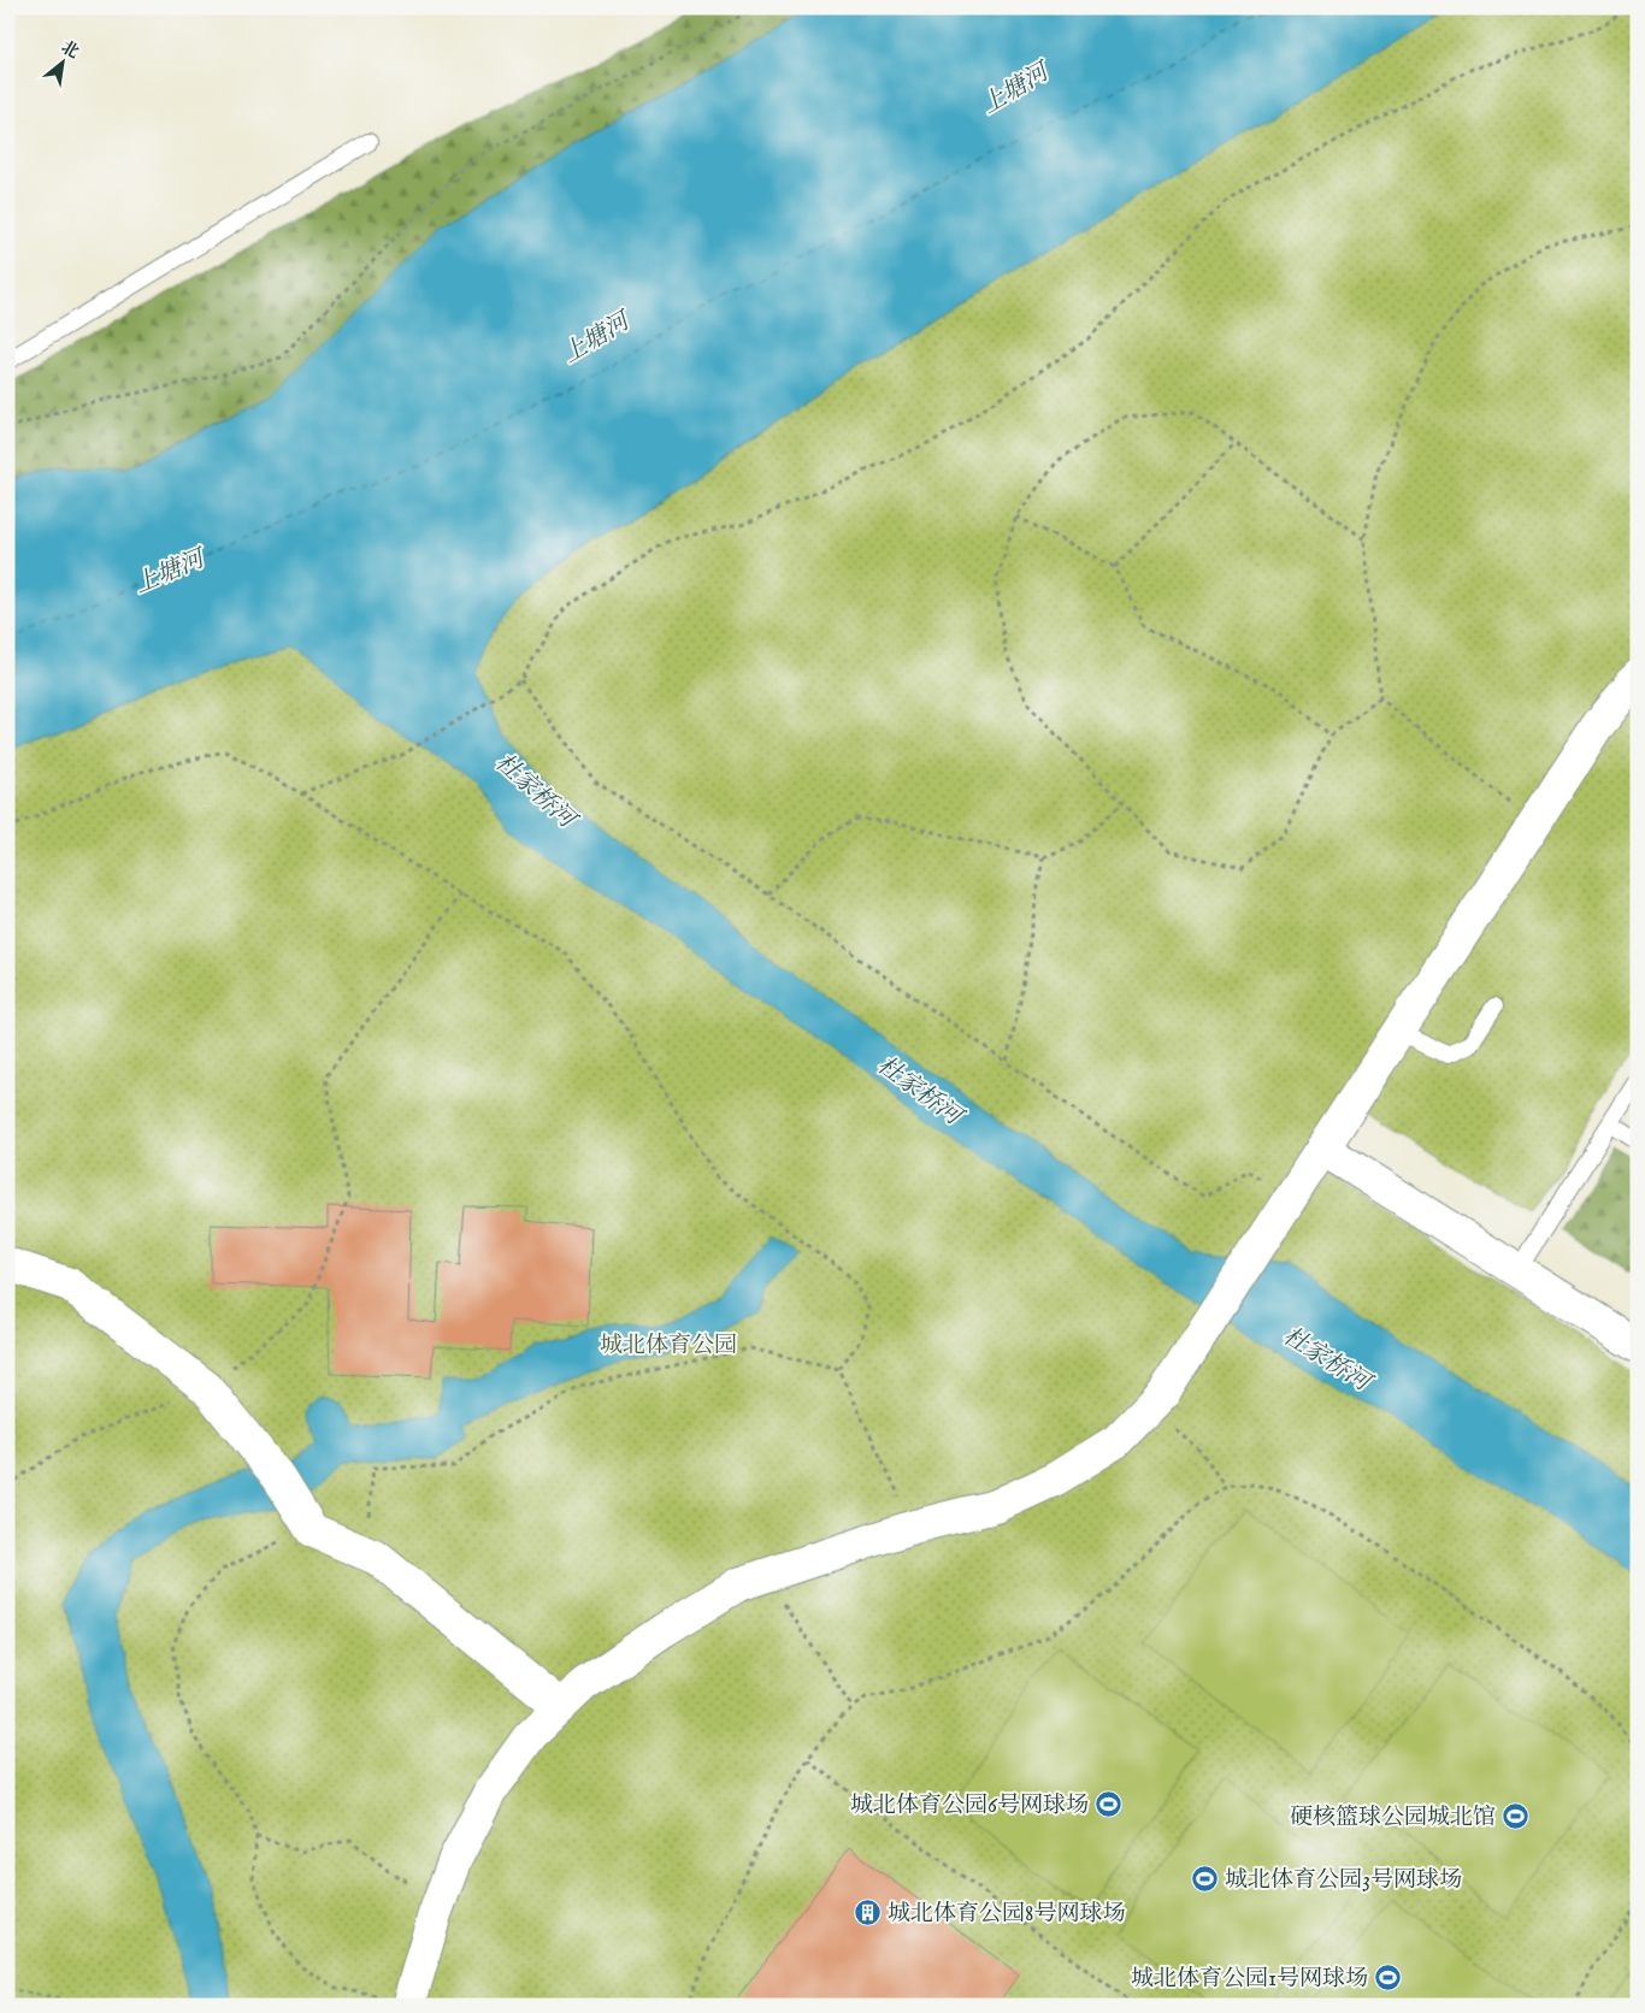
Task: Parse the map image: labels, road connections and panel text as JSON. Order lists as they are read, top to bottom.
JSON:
{
  "water": ["上塘河", "杜家桥河"],
  "parks": ["城北体育公园"],
  "places": {
    "sports": [
      "城北体育公园6号网球场",
      "硬核篮球公园城北馆",
      "城北体育公园3号网球场",
      "城北体育公园1号网球场"
    ],
    "building": ["城北体育公园8号网球场"]
  },
  "north": "top right"
}
